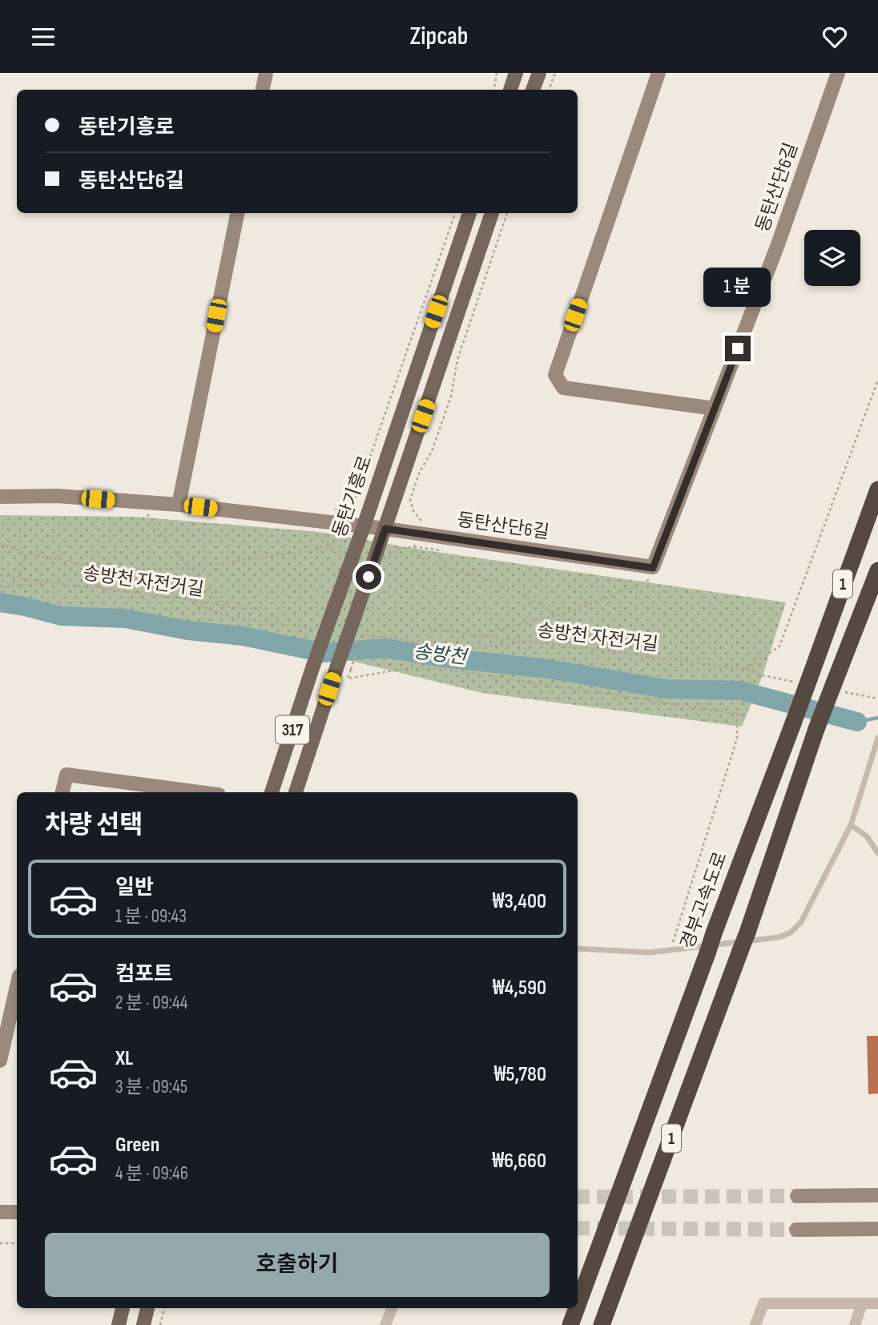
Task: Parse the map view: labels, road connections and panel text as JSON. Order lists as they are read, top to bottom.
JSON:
{
  "streets": {
    "highway": ["1", "경부고속도로"],
    "main road": ["동탄기흥로", "317"],
    "street": ["동탄산단6길"],
    "path": ["송방천 자전거길"]
  },
  "crossings": [
    ["동탄산단6길", "동탄기흥로"],
    ["동탄산단6길", "317"]
  ],
  "water": ["송방천"],
  "page": {
    "header": "Zipcab",
    "banner": ["동탄기흥로", "동탄산단6길"],
    "bubble": "1 분",
    "heading": "차량 선택",
    "list": [
      {
        "name": "일반",
        "note": "1 분 · 09:43",
        "value": "₩3,400"
      },
      {
        "name": "컴포트",
        "note": "2 분 · 09:44",
        "value": "₩4,590"
      },
      {
        "name": "XL",
        "note": "3 분 · 09:45",
        "value": "₩5,780"
      },
      {
        "name": "Green",
        "note": "4 분 · 09:46",
        "value": "₩6,660"
      }
    ],
    "buttons": "호출하기"
  }
}
